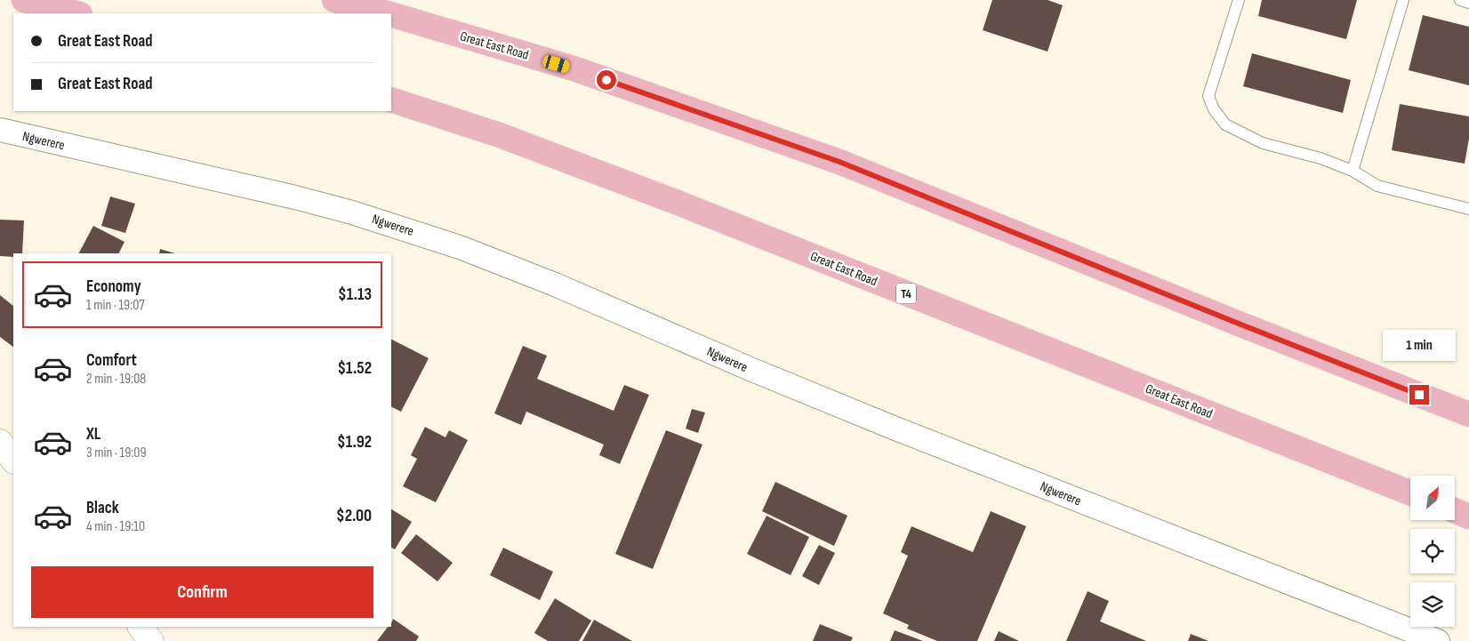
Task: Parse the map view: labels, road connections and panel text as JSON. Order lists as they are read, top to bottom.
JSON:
{
  "streets": {
    "main road": ["Great East Road", "T4"],
    "street": ["Ngwerere"]
  },
  "north": "top right",
  "page": {
    "banner": ["Great East Road", "Great East Road"],
    "list": [
      {
        "name": "Economy",
        "note": "1 min · 19:07",
        "value": "$1.13"
      },
      {
        "name": "Comfort",
        "note": "2 min · 19:08",
        "value": "$1.52"
      },
      {
        "name": "XL",
        "note": "3 min · 19:09",
        "value": "$1.92"
      },
      {
        "name": "Black",
        "note": "4 min · 19:10",
        "value": "$2.00"
      }
    ],
    "bubble": "1 min",
    "buttons": "Confirm"
  }
}
